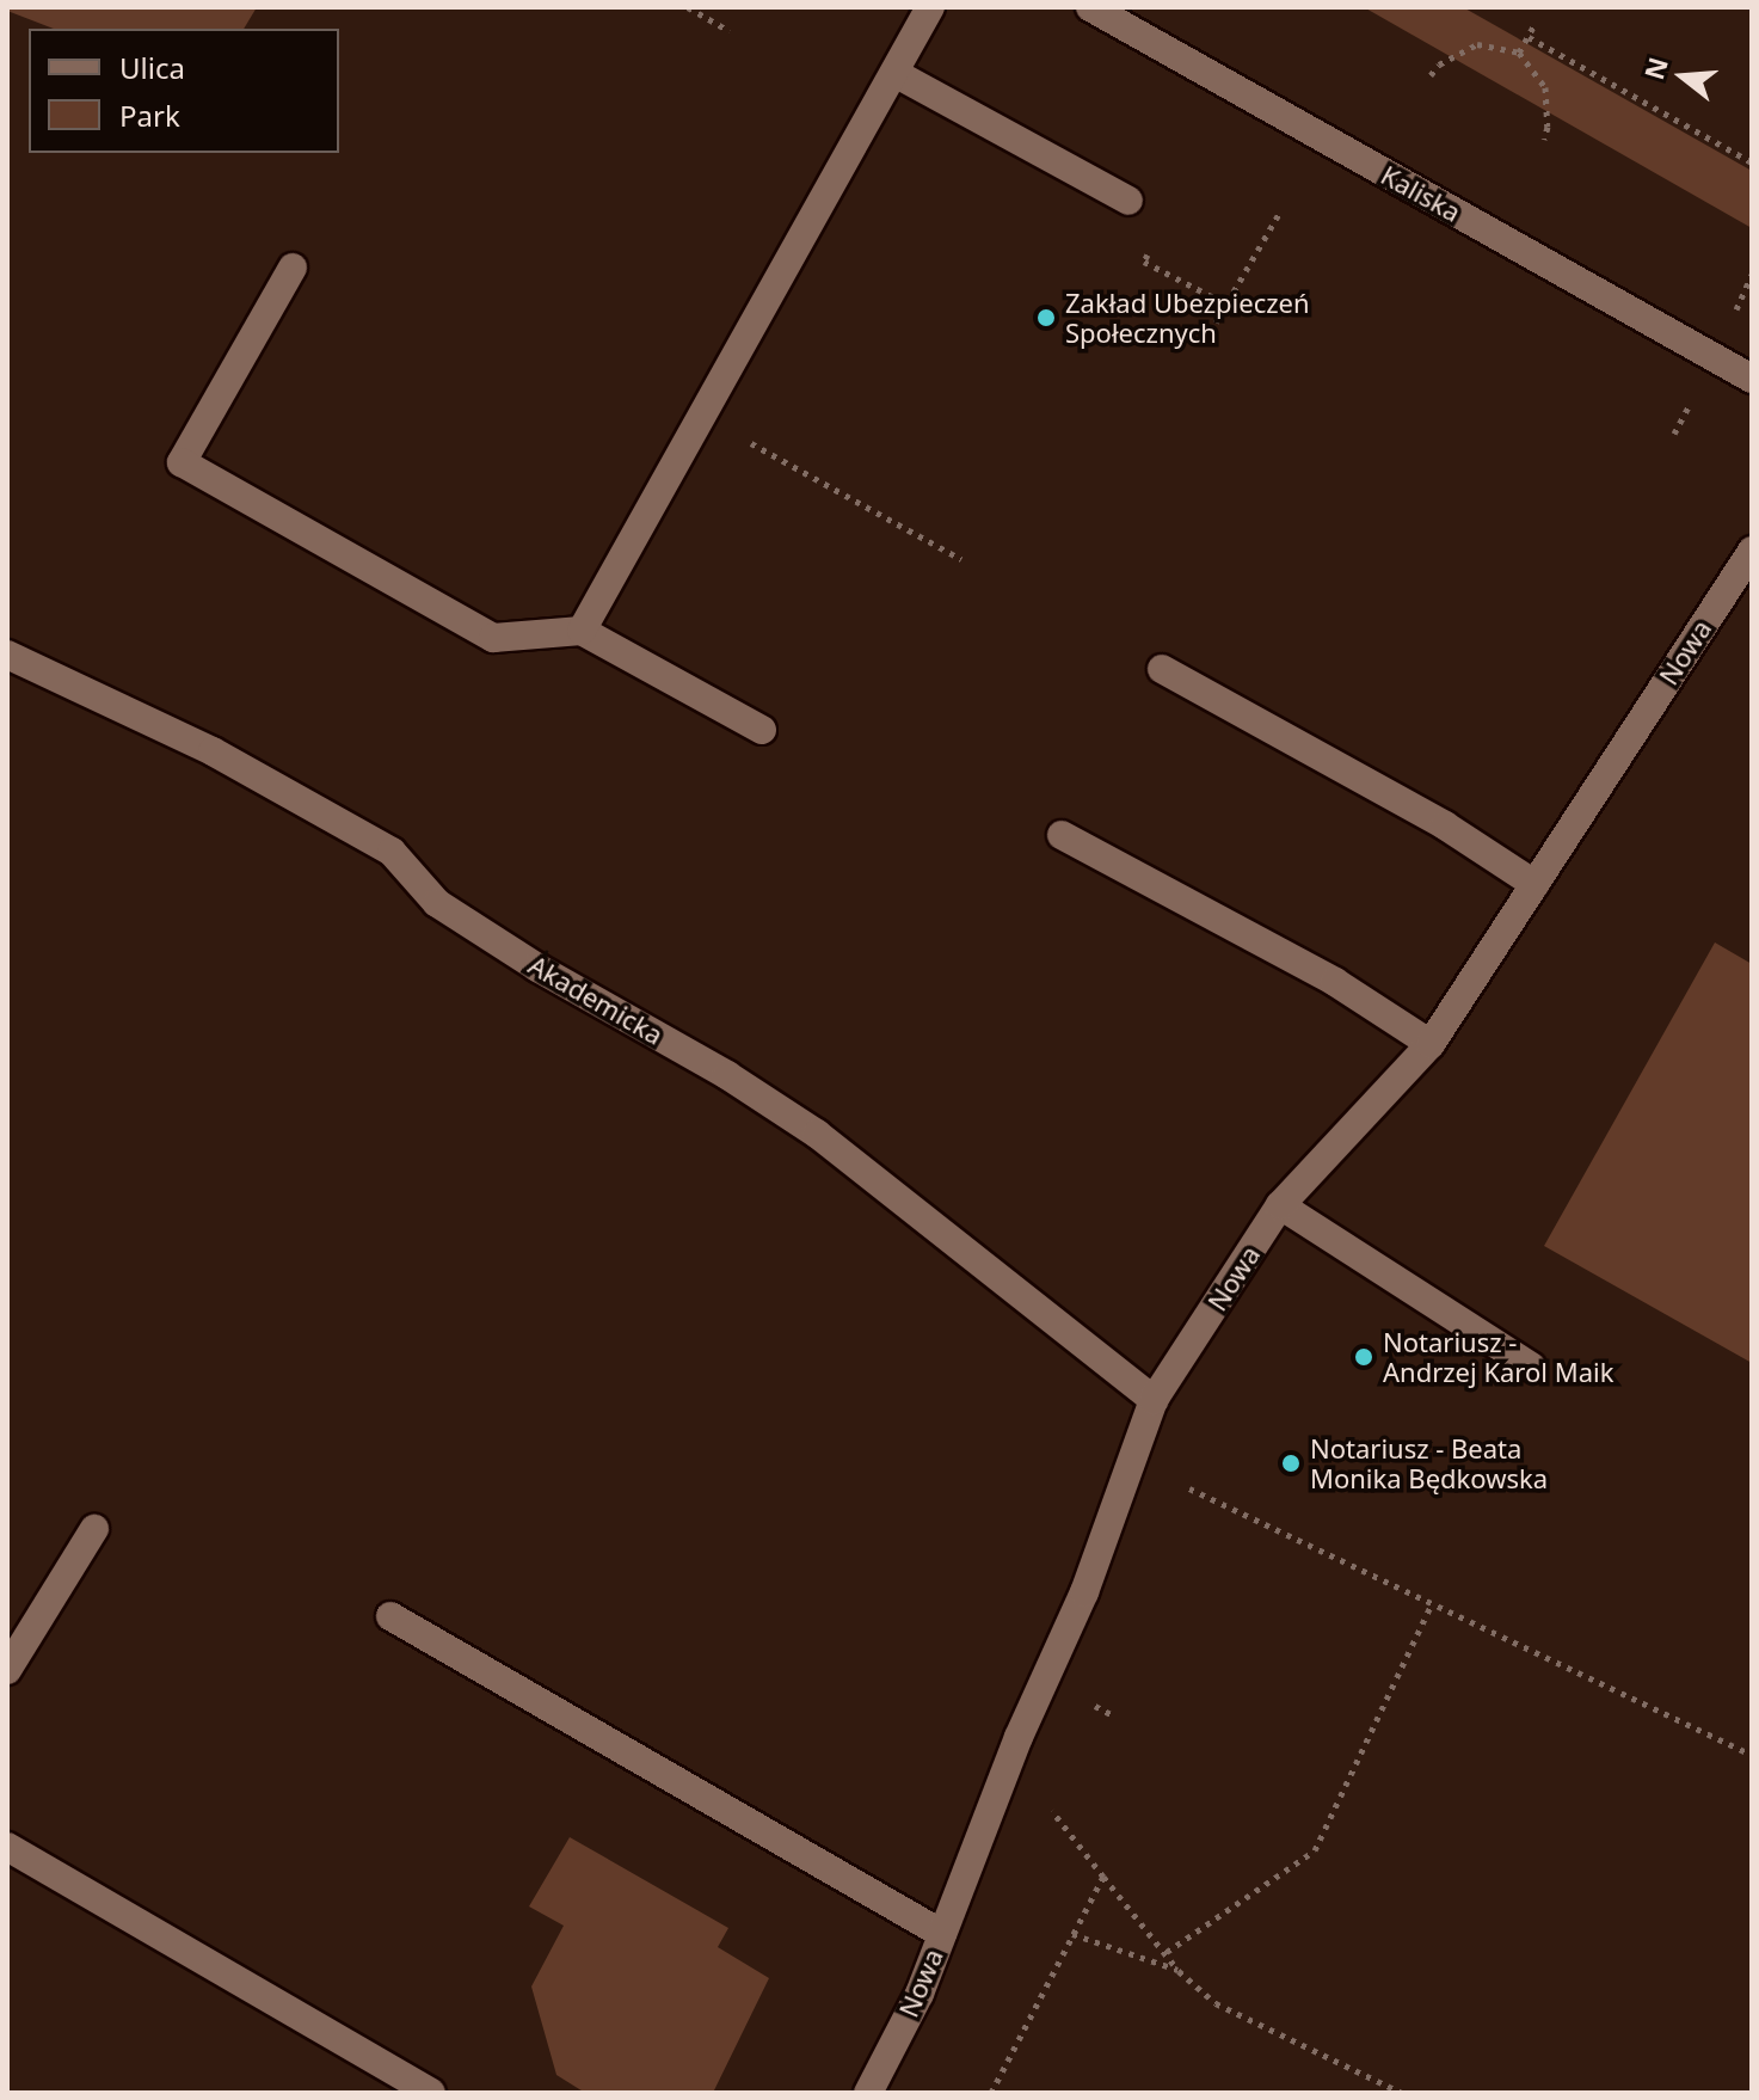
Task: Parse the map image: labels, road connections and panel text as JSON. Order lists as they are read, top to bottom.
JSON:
{
  "streets": {
    "street": ["Kaliska", "Nowa", "Akademicka"]
  },
  "crossings": [
    ["Nowa", "Akademicka"]
  ],
  "places": ["Zakład Ubezpieczeń Społecznych", "Notariusz - Andrzej Karol Maik", "Notariusz - Beata Monika Będkowska"],
  "legend": ["Ulica", "Park"],
  "north": "left"
}
